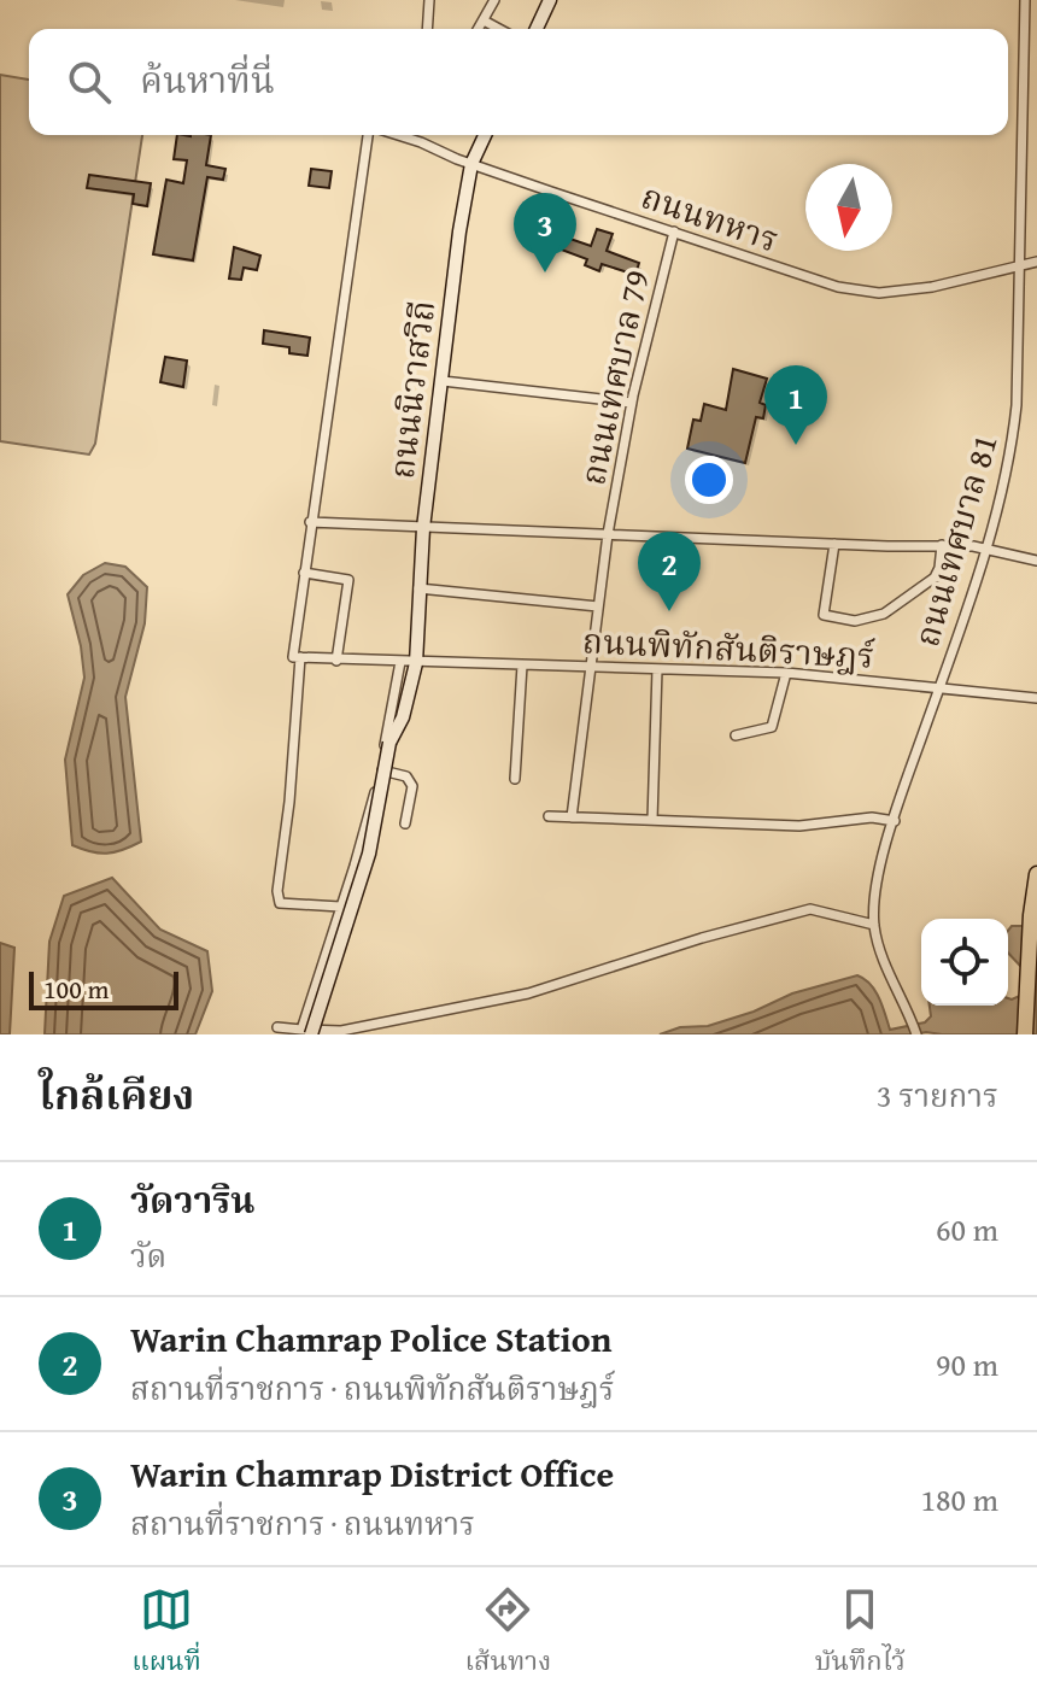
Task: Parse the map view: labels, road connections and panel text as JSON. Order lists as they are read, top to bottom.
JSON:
{
  "streets": {
    "main road": ["ถนนนิวาสวิถี"],
    "street": [
      "ถนนทหาร",
      "ถนนเทศบาล 79",
      "ถนนเทศบาล 81",
      "ถนนพิทักสันติราษฎร์"
    ]
  },
  "crossings": [
    ["ถนนทหาร", "ถนนเทศบาล 79"],
    ["ถนนทหาร", "ถนนนิวาสวิถี"],
    ["ถนนทหาร", "ถนนเทศบาล 81"],
    ["ถนนเทศบาล 79", "ถนนพิทักสันติราษฎร์"],
    ["ถนนนิวาสวิถี", "ถนนพิทักสันติราษฎร์"],
    ["ถนนเทศบาล 81", "ถนนพิทักสันติราษฎร์"]
  ],
  "scale_bar": "100 m",
  "north": "bottom",
  "page": {
    "search": "ค้นหาที่นี่",
    "pins": ["3", "1", "2"],
    "scale": "100 m",
    "heading": ["ใกล้เคียง", "3 รายการ"],
    "list": [
      {
        "mark": "1",
        "name": "วัดวาริน",
        "note": "วัด",
        "value": "60 m"
      },
      {
        "mark": "2",
        "name": "Warin Chamrap Police Station",
        "note": "สถานที่ราชการ · ถนนพิทักสันติราษฎร์",
        "value": "90 m"
      },
      {
        "mark": "3",
        "name": "Warin Chamrap District Office",
        "note": "สถานที่ราชการ · ถนนทหาร",
        "value": "180 m"
      }
    ],
    "nav": ["แผนที่", "เส้นทาง", "บันทึกไว้"]
  }
}
